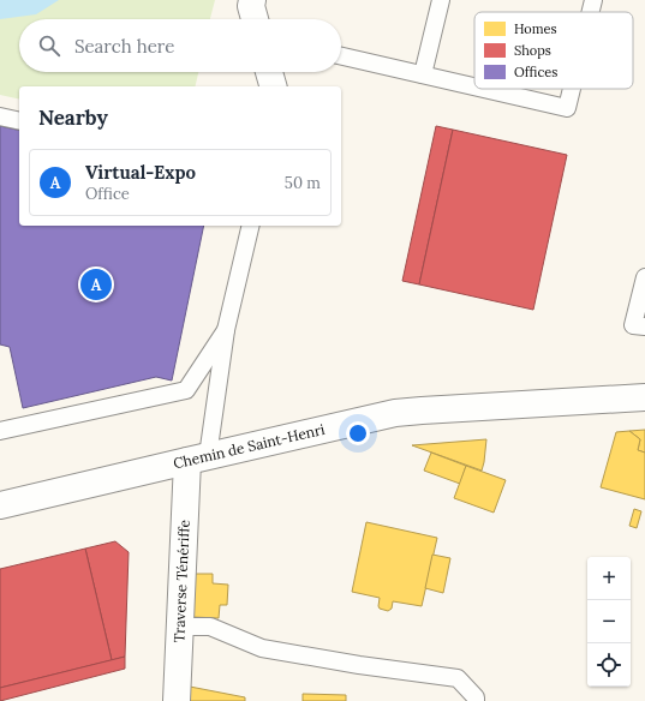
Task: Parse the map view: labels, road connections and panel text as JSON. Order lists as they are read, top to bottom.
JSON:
{
  "streets": {
    "street": ["Chemin de Saint-Henri", "Traverse Ténériffe"]
  },
  "crossings": [
    ["Chemin de Saint-Henri", "Traverse Ténériffe"]
  ],
  "legend": ["Homes", "Shops", "Offices"],
  "page": {
    "search": "Search here",
    "heading": "Nearby",
    "list": [
      {
        "mark": "A",
        "name": "Virtual-Expo",
        "note": "Office",
        "value": "50 m"
      }
    ],
    "pins": "A",
    "map_buttons": ["+", "−"]
  }
}
